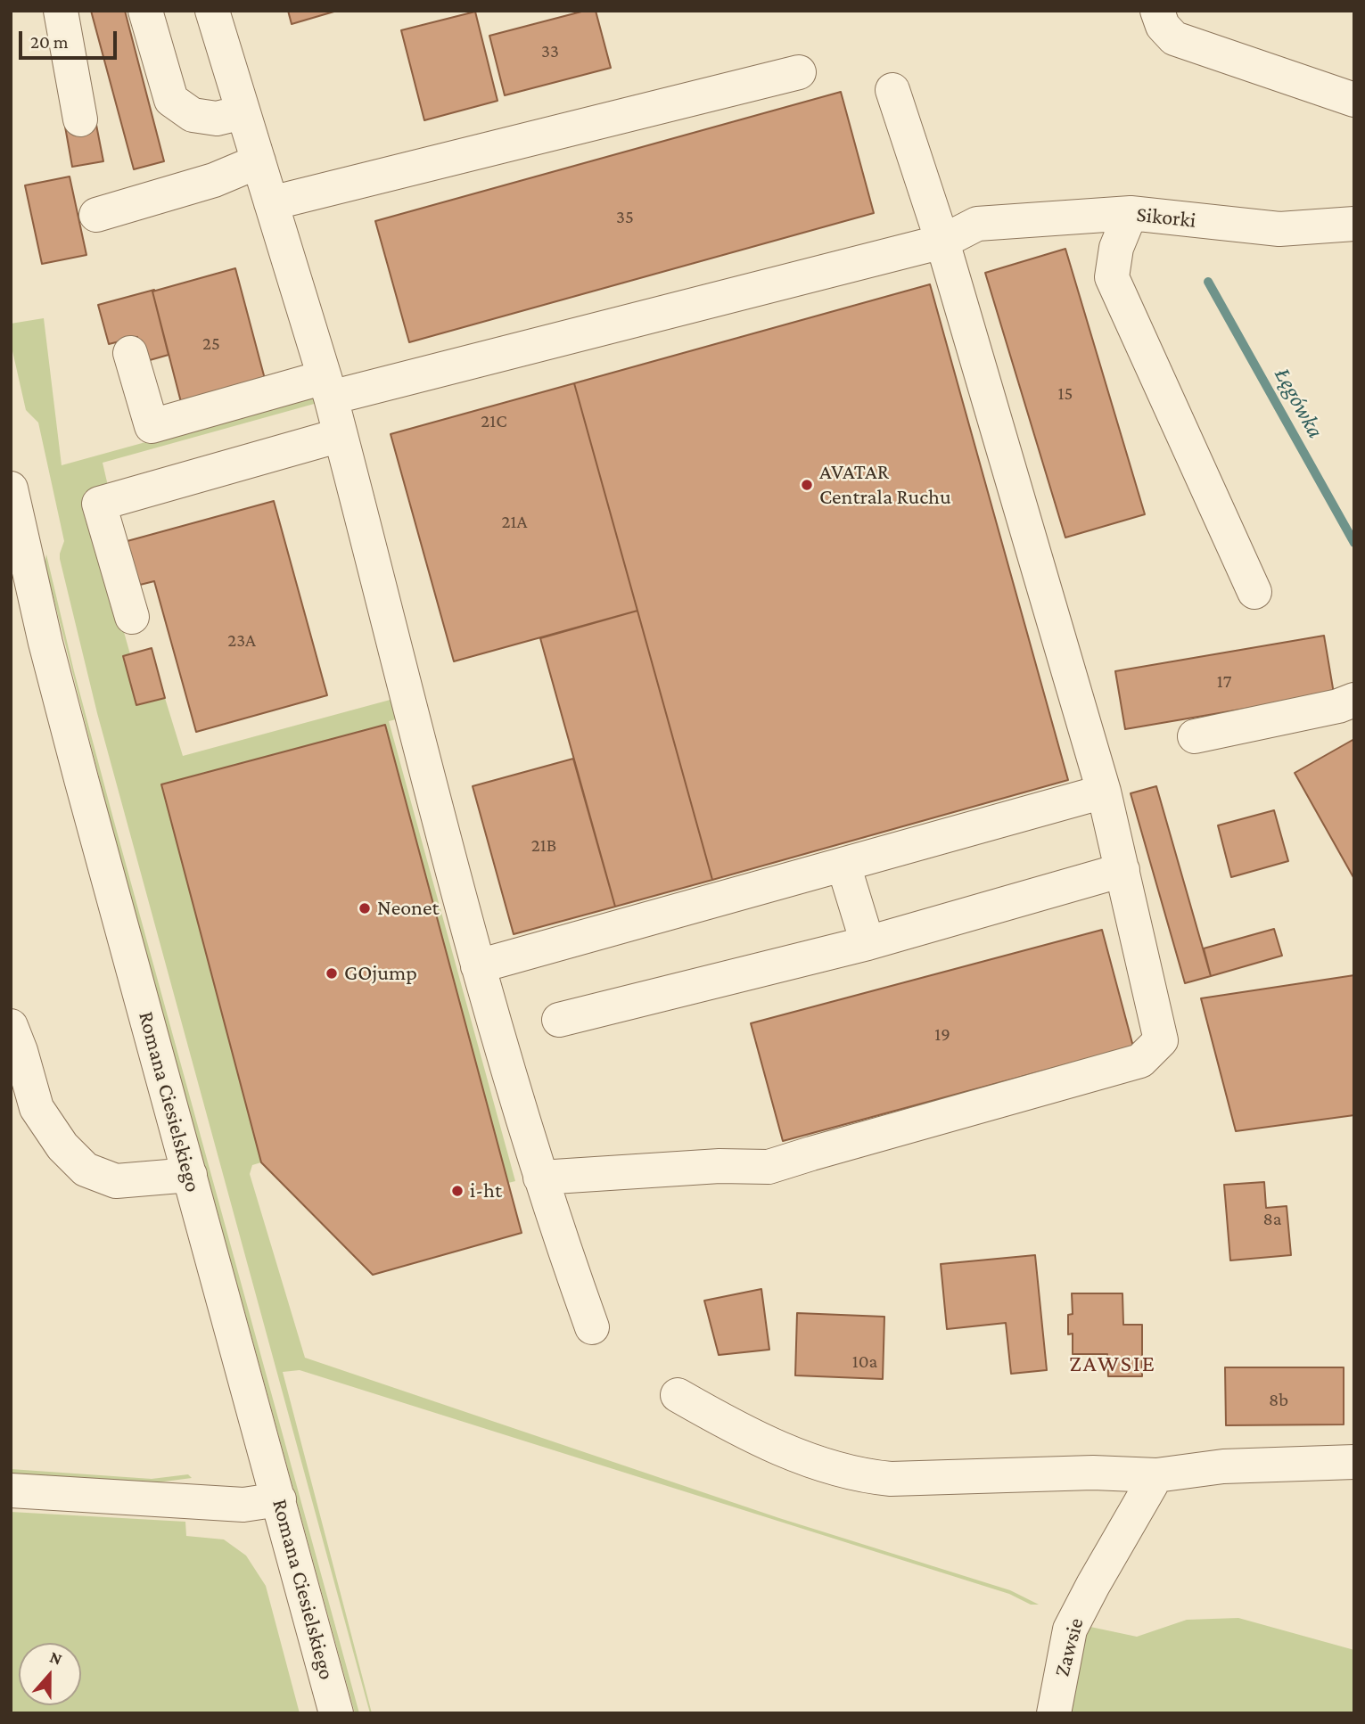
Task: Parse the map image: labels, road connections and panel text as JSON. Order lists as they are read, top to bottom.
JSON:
{
  "streets": {
    "street": ["Sikorki", "Romana Ciesielskiego", "Zawsie"]
  },
  "districts": ["ZAWSIE"],
  "water": ["Łęgówka"],
  "places": [
    "AVATAR Centrala Ruchu",
    "Neonet",
    "GOjump",
    "i-ht"
  ],
  "house_numbers": [
    "33",
    "35",
    "25",
    "15",
    "21C",
    "21A",
    "23A",
    "17",
    "21B",
    "19",
    "8a",
    "10a",
    "8b"
  ],
  "scale_bar": "20 m",
  "north": "top"
}
